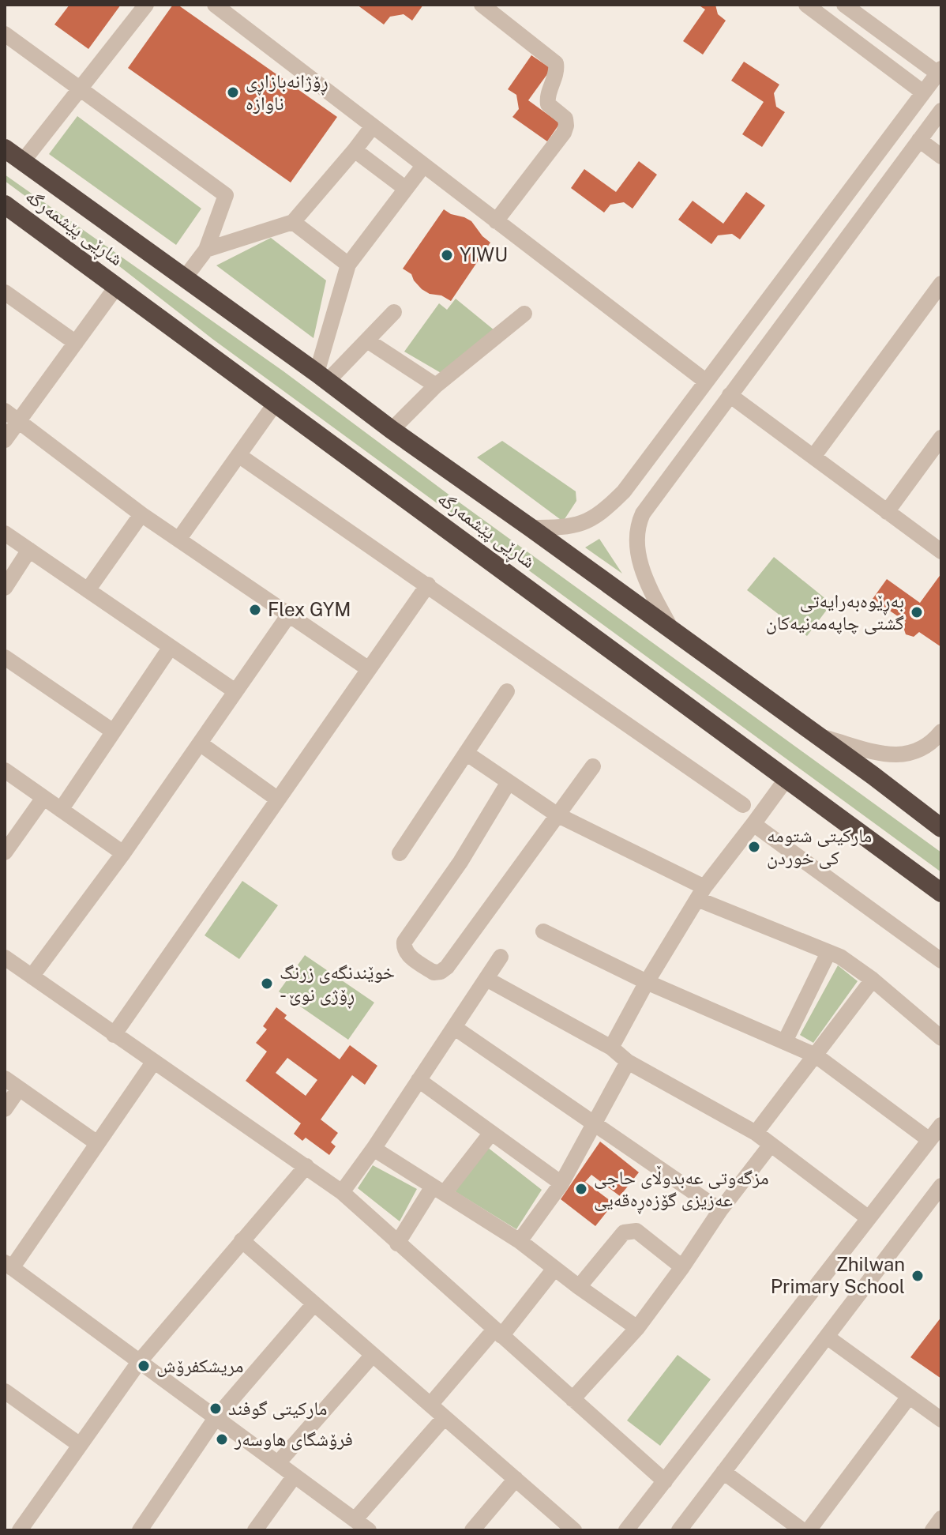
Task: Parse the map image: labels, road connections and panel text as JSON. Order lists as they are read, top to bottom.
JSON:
{
  "streets": {
    "highway": ["شاڕێی پێشمەرگە"]
  },
  "places": [
    "ڕۆژانەبازاڕی ناوازە",
    "YIWU",
    "Flex GYM",
    "بەڕێوەبەرایەتی گشتی چاپەمەنیەکان",
    "مارکیتی شتومه کی خوردن",
    "خوێندنگەی زرنگ - ڕۆژی نوێ",
    "مزگەوتی عەبدوڵای حاجی عەزیزی گۆزەڕەقەیی",
    "Zhilwan Primary School",
    "مریشکفرۆش",
    "مارکیتی گوفند",
    "فرۆشگای هاوسەر"
  ]
}
